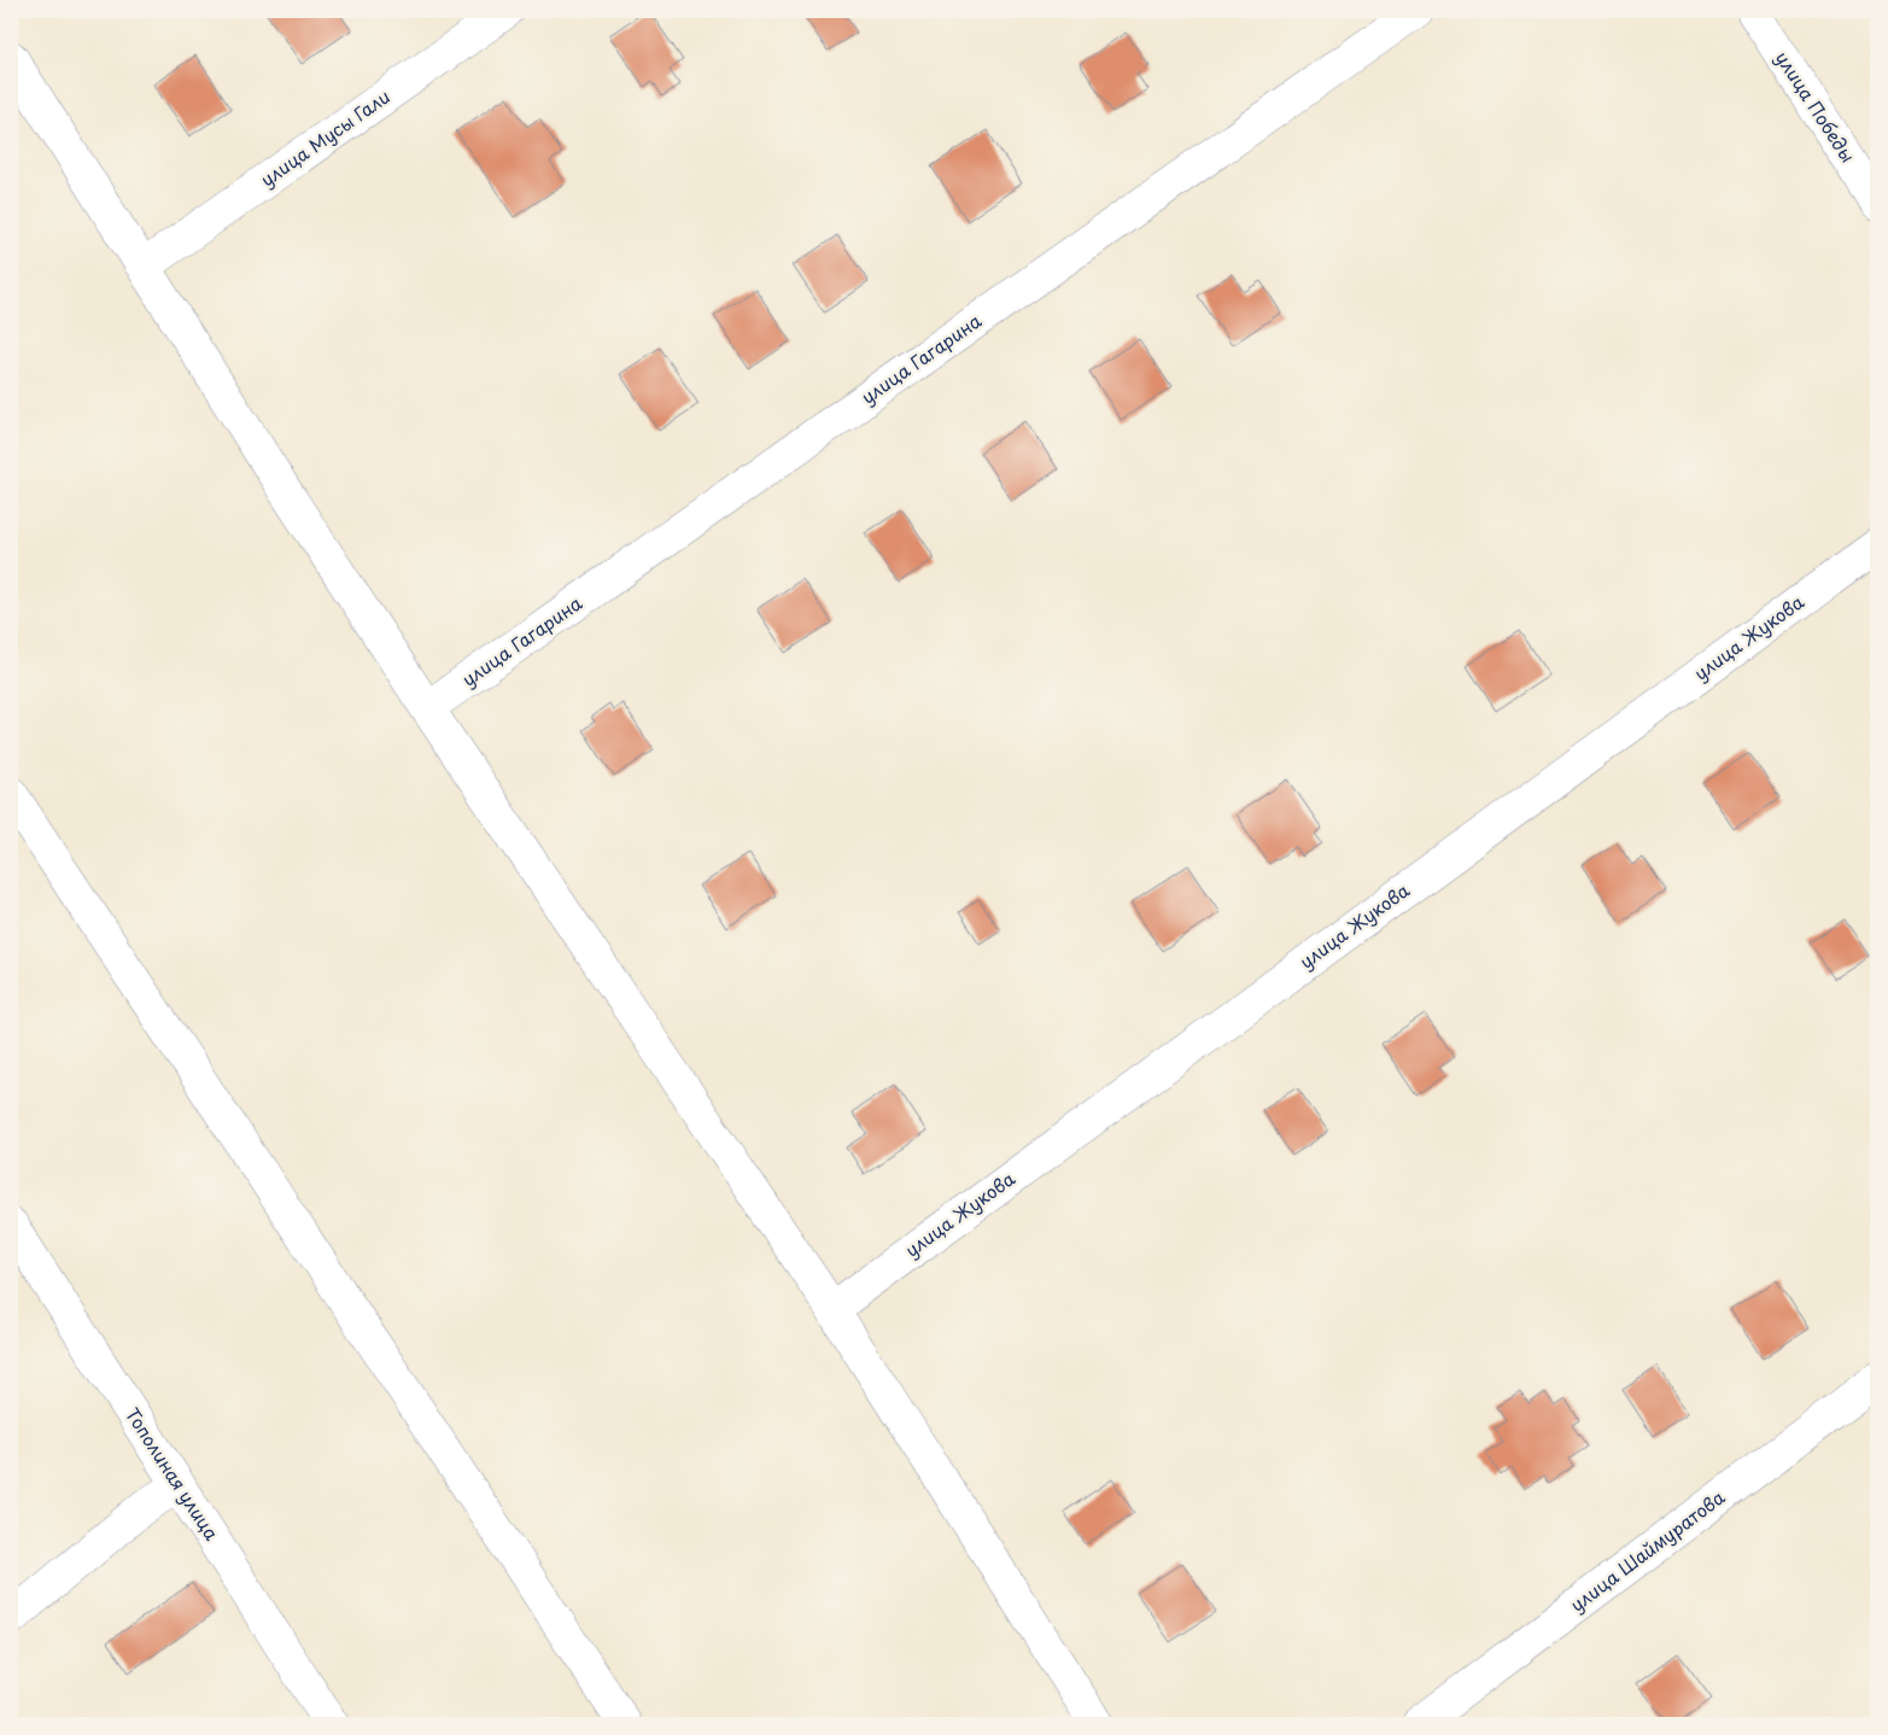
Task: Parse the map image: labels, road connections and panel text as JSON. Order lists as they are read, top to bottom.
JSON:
{
  "streets": {
    "street": [
      "улица Победы",
      "улица Мусы Гали",
      "улица Гагарина",
      "улица Жукова",
      "Тополиная улица",
      "улица Шаймуратова"
    ]
  }
}
